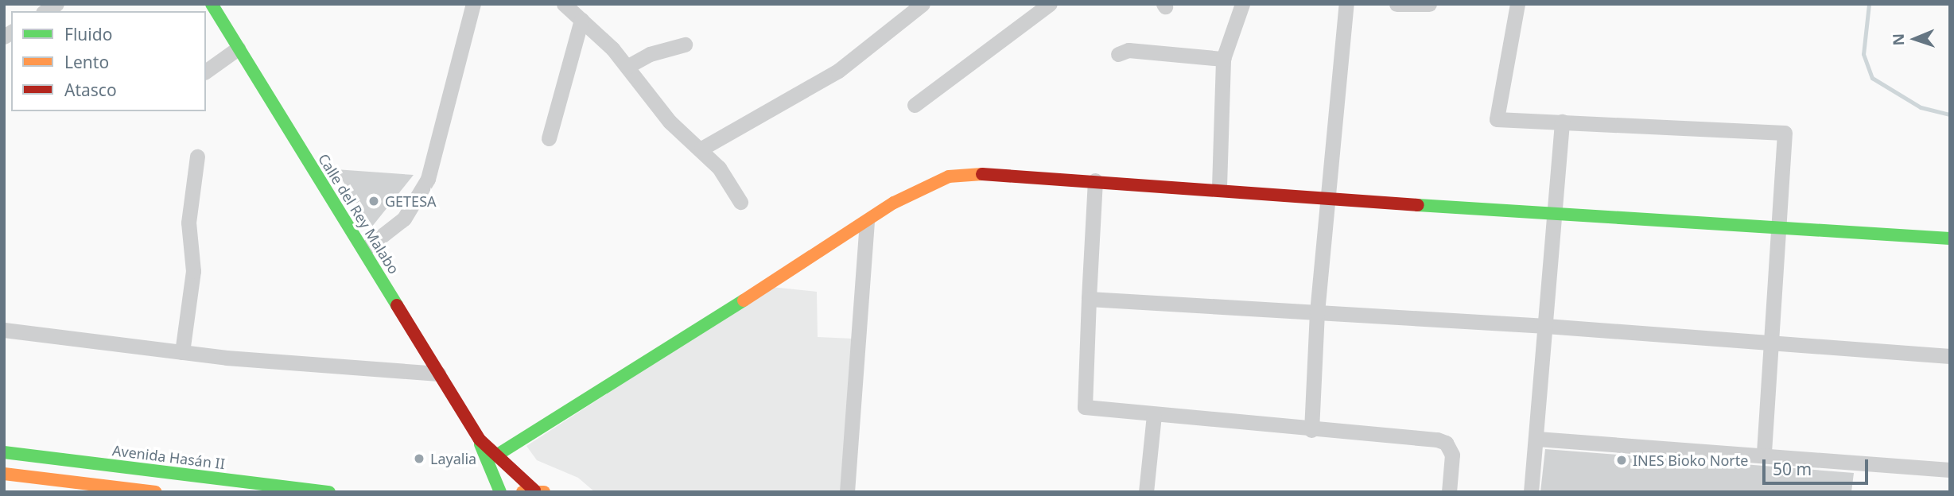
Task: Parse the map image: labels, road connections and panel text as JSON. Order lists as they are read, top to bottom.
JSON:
{
  "streets": {
    "street": ["Calle del Rey Malabo", "Avenida Hasán II"]
  },
  "places": ["GETESA", "Layalia", "INES Bioko Norte"],
  "legend": ["Fluido", "Lento", "Atasco"],
  "scale_bar": "50 m",
  "north": "left"
}
